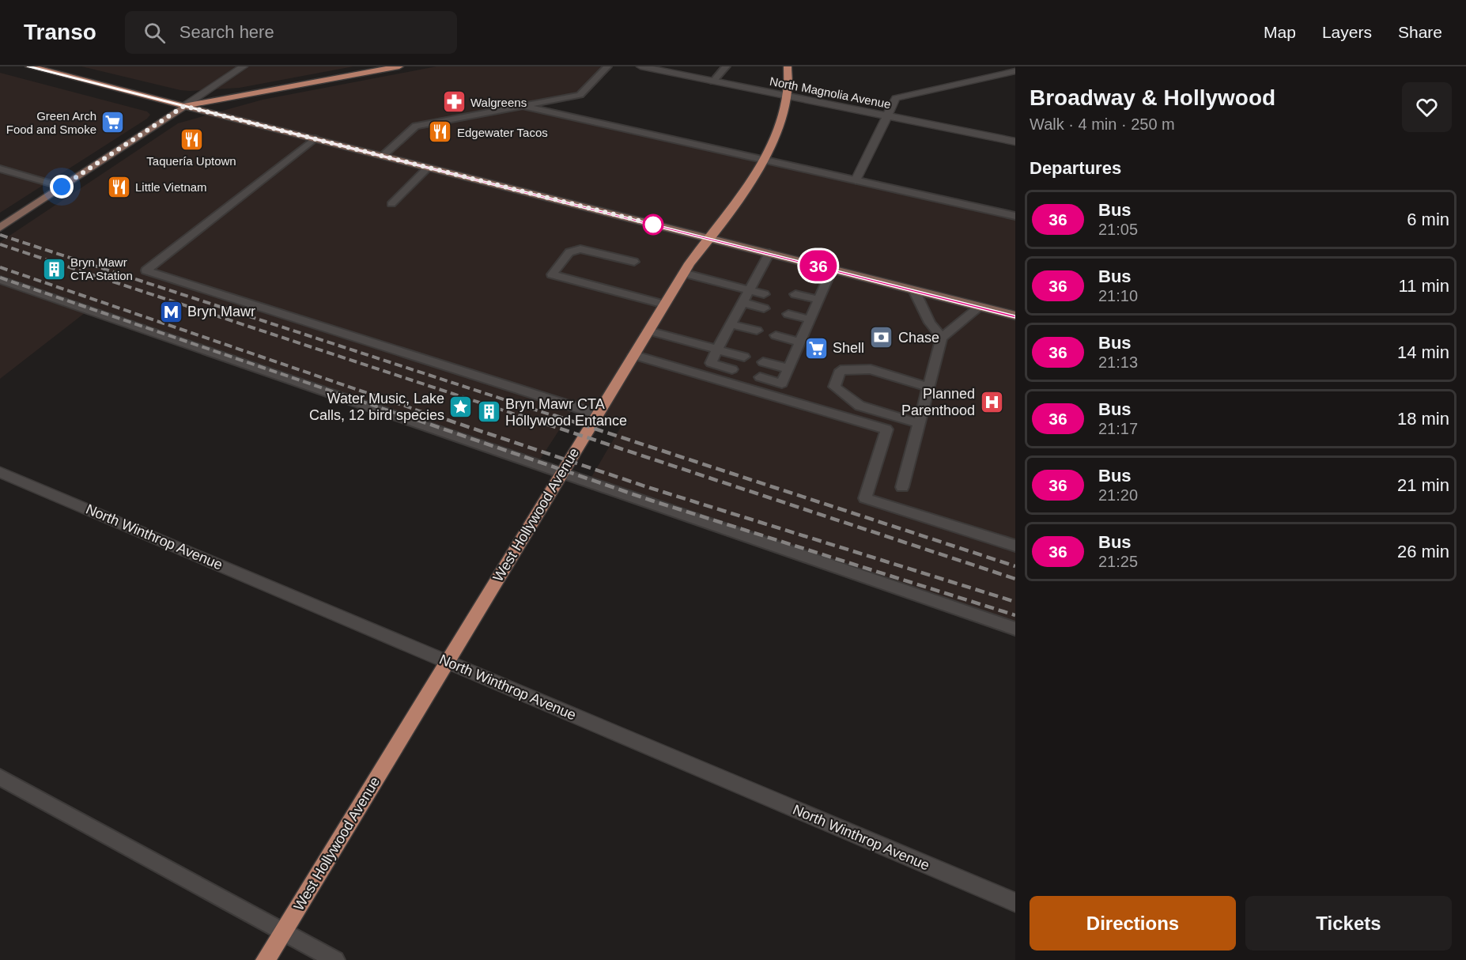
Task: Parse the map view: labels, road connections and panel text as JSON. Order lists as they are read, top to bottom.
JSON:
{
  "streets": {
    "main road": ["West Hollywood Avenue"],
    "street": ["North Magnolia Avenue", "North Winthrop Avenue"]
  },
  "crossings": [
    ["North Magnolia Avenue", "West Hollywood Avenue"],
    ["West Hollywood Avenue", "North Winthrop Avenue"]
  ],
  "places": {
    "pharmacy": ["Walgreens"],
    "supermarket": ["Green Arch Food and Smoke", "Shell"],
    "restaurant": ["Edgewater Tacos", "Taquería Uptown", "Little Vietnam"],
    "building": ["Bryn Mawr CTA Station", "Bryn Mawr CTA Hollywood Entance"],
    "metro station": ["Bryn Mawr"],
    "bank": ["Chase"],
    "hospital": ["Planned Parenthood"],
    "place": ["Water Music, Lake Calls, 12 bird species"]
  },
  "lines": ["bus line 36"],
  "page": {
    "header": "Transo",
    "search": "Search here",
    "nav": ["Map", "Layers", "Share"],
    "on_map": "36",
    "heading": [
      ["Broadway & Hollywood", "Walk · 4 min · 250 m"],
      "Departures"
    ],
    "list": [
      {
        "mark": "36",
        "name": "Bus",
        "note": "21:05",
        "value": "6 min"
      },
      {
        "mark": "36",
        "name": "Bus",
        "note": "21:10",
        "value": "11 min"
      },
      {
        "mark": "36",
        "name": "Bus",
        "note": "21:13",
        "value": "14 min"
      },
      {
        "mark": "36",
        "name": "Bus",
        "note": "21:17",
        "value": "18 min"
      },
      {
        "mark": "36",
        "name": "Bus",
        "note": "21:20",
        "value": "21 min"
      },
      {
        "mark": "36",
        "name": "Bus",
        "note": "21:25",
        "value": "26 min"
      }
    ],
    "buttons": ["Directions", "Tickets"]
  }
}
